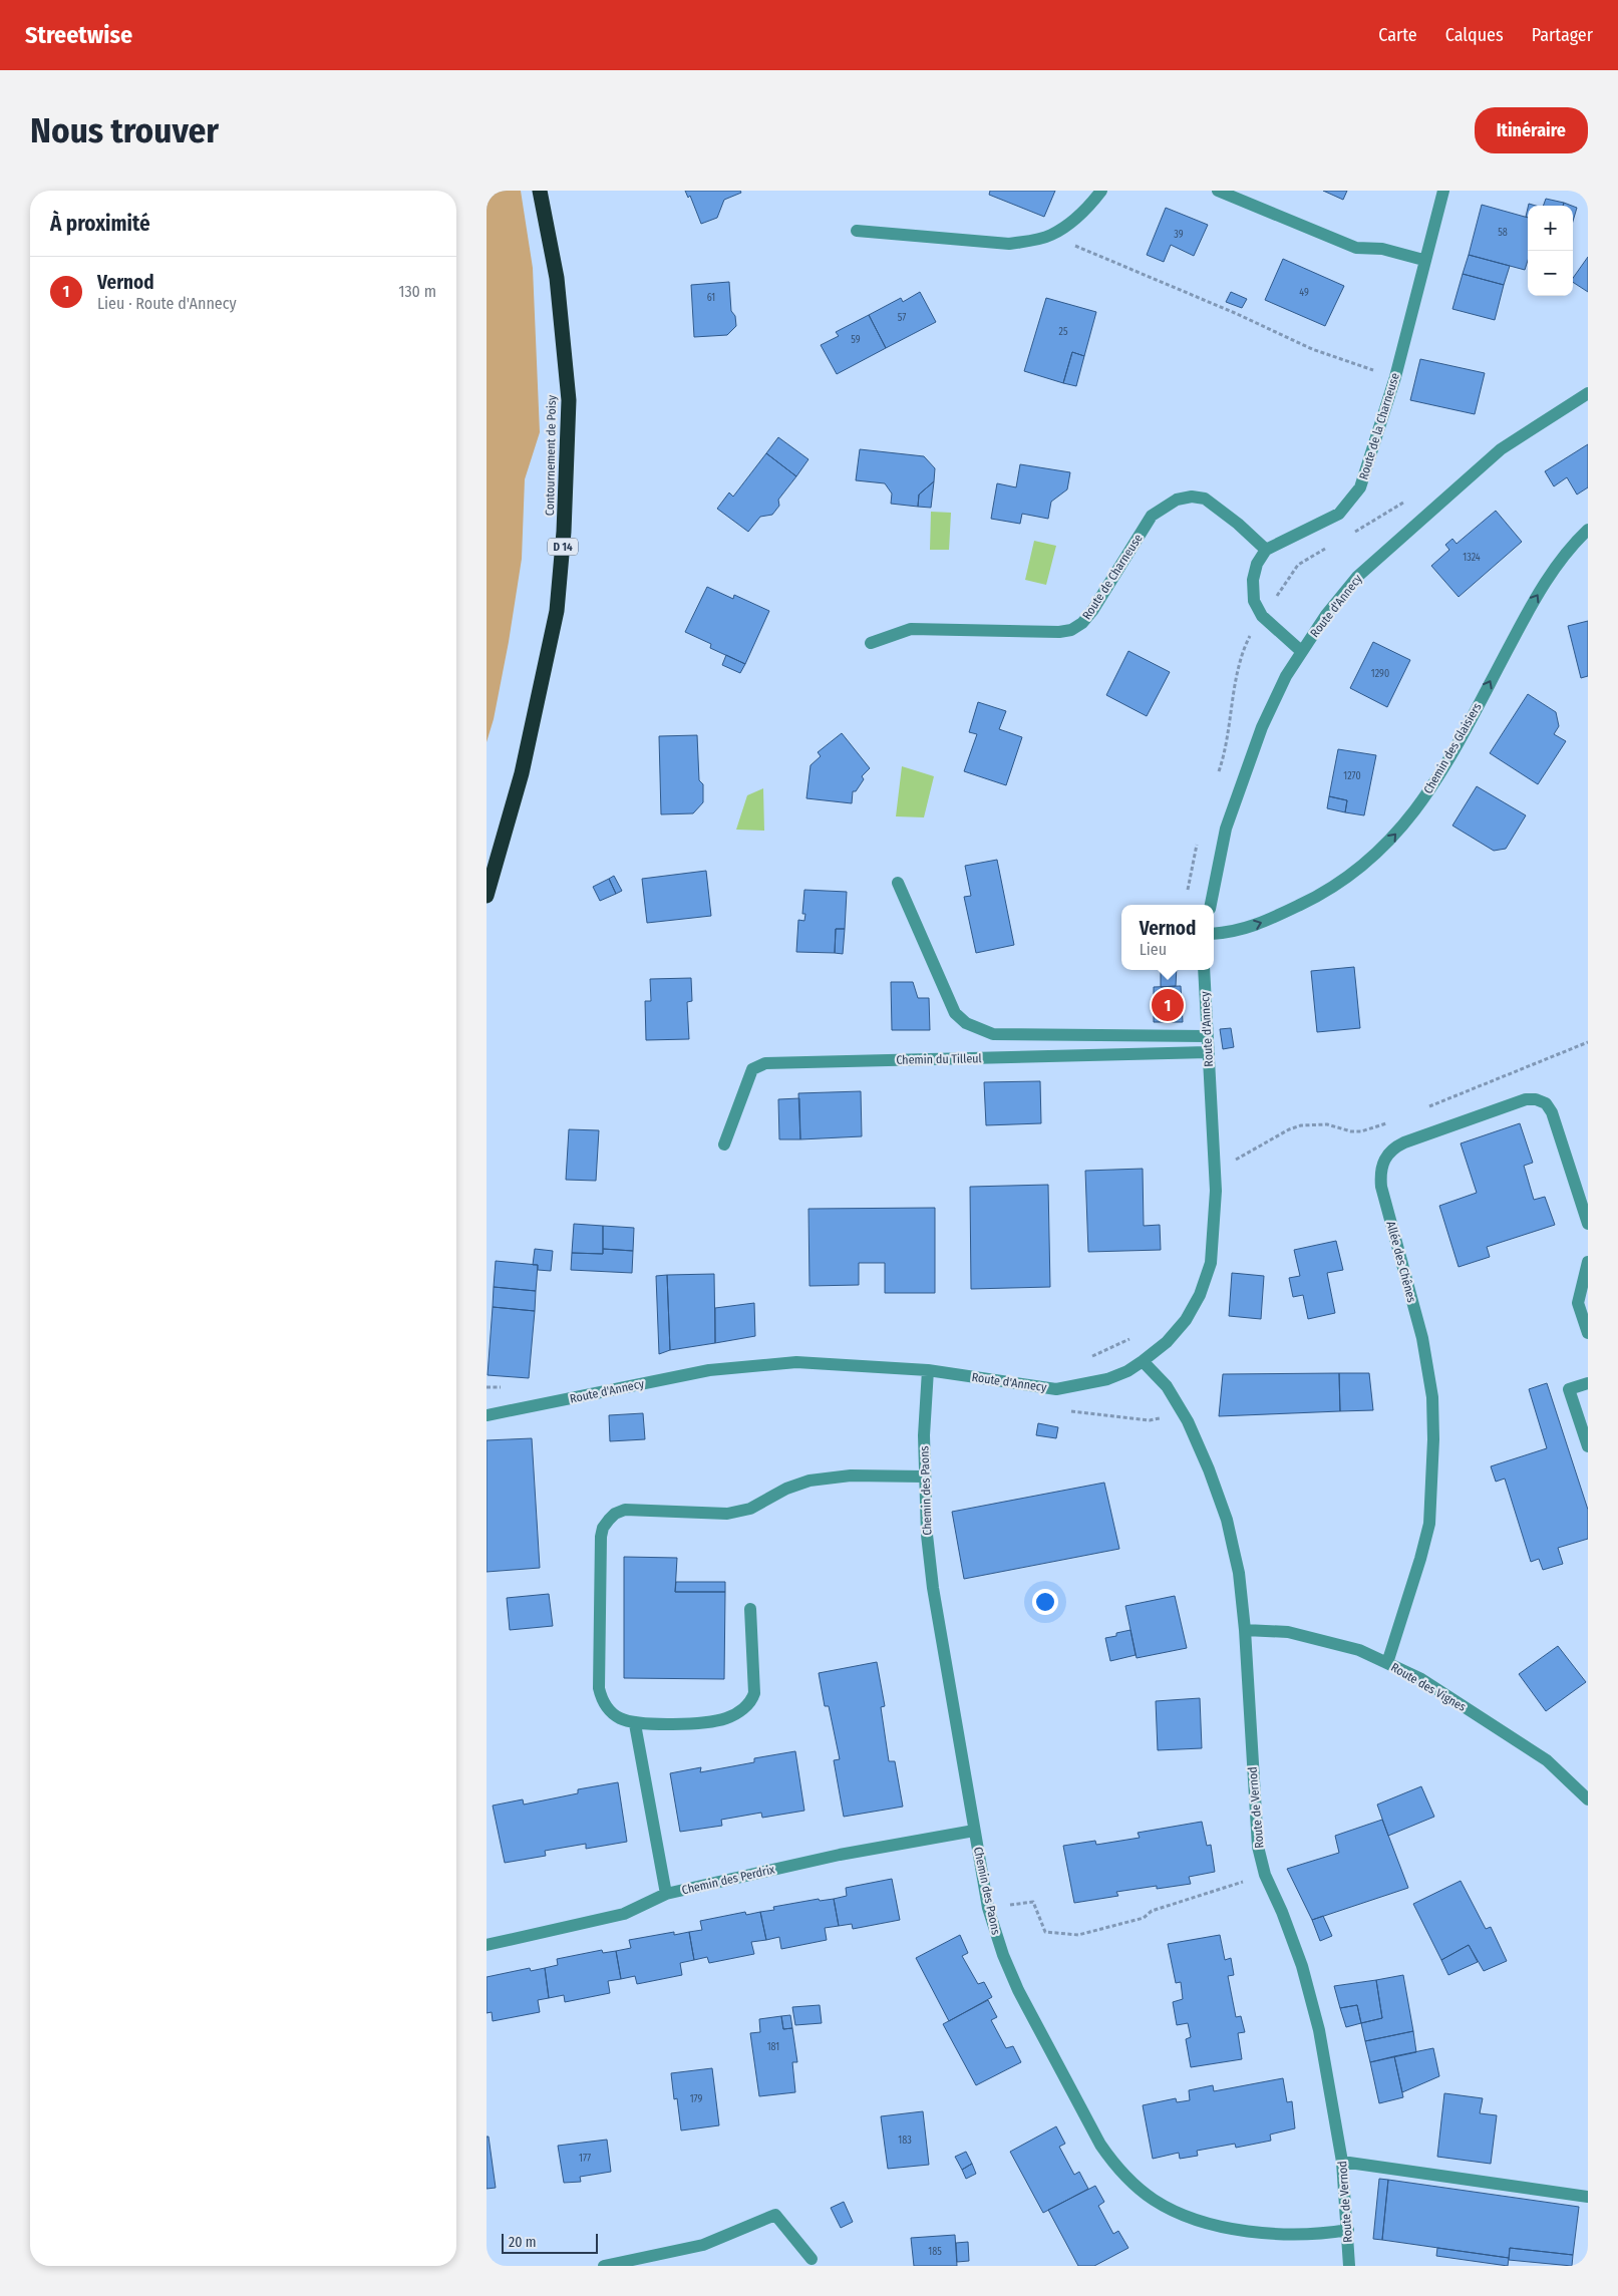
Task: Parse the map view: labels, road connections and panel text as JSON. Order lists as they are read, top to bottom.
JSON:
{
  "streets": {
    "highway": ["Contournement de Poisy", "D 14"],
    "street": [
      "Route de la Charneuse",
      "Route de Charneuse",
      "Route d'Annecy",
      "Chemin des Glaisiers",
      "Chemin du Tilleul",
      "Allée des Chênes",
      "Chemin des Paons",
      "Route des Vignes",
      "Route de Vernod",
      "Chemin des Perdrix"
    ]
  },
  "crossings": [
    ["Route de la Charneuse", "Route de Charneuse"],
    ["Route d'Annecy", "Chemin du Tilleul"],
    ["Route d'Annecy", "Chemin des Paons"],
    ["Route d'Annecy", "Route de Vernod"],
    ["Allée des Chênes", "Route des Vignes"],
    ["Chemin des Paons", "Route de Vernod"],
    ["Chemin des Paons", "Chemin des Perdrix"],
    ["Route des Vignes", "Route de Vernod"]
  ],
  "one_way": ["Chemin des Glaisiers"],
  "house_numbers": [
    "58",
    "39",
    "49",
    "61",
    "57",
    "25",
    "59",
    "1324",
    "1290",
    "1270",
    "181",
    "179",
    "183",
    "177",
    "185"
  ],
  "scale_bar": "20 m",
  "page": {
    "header": "Streetwise",
    "nav": ["Carte", "Calques", "Partager"],
    "buttons": "Itinéraire",
    "title": "Nous trouver",
    "heading": "À proximité",
    "map_buttons": ["+", "−"],
    "list": [
      {
        "mark": "1",
        "name": "Vernod",
        "note": "Lieu · Route d'Annecy",
        "value": "130 m"
      }
    ],
    "popup": ["Vernod", "Lieu"],
    "pins": "1",
    "scale": "20 m"
  }
}
